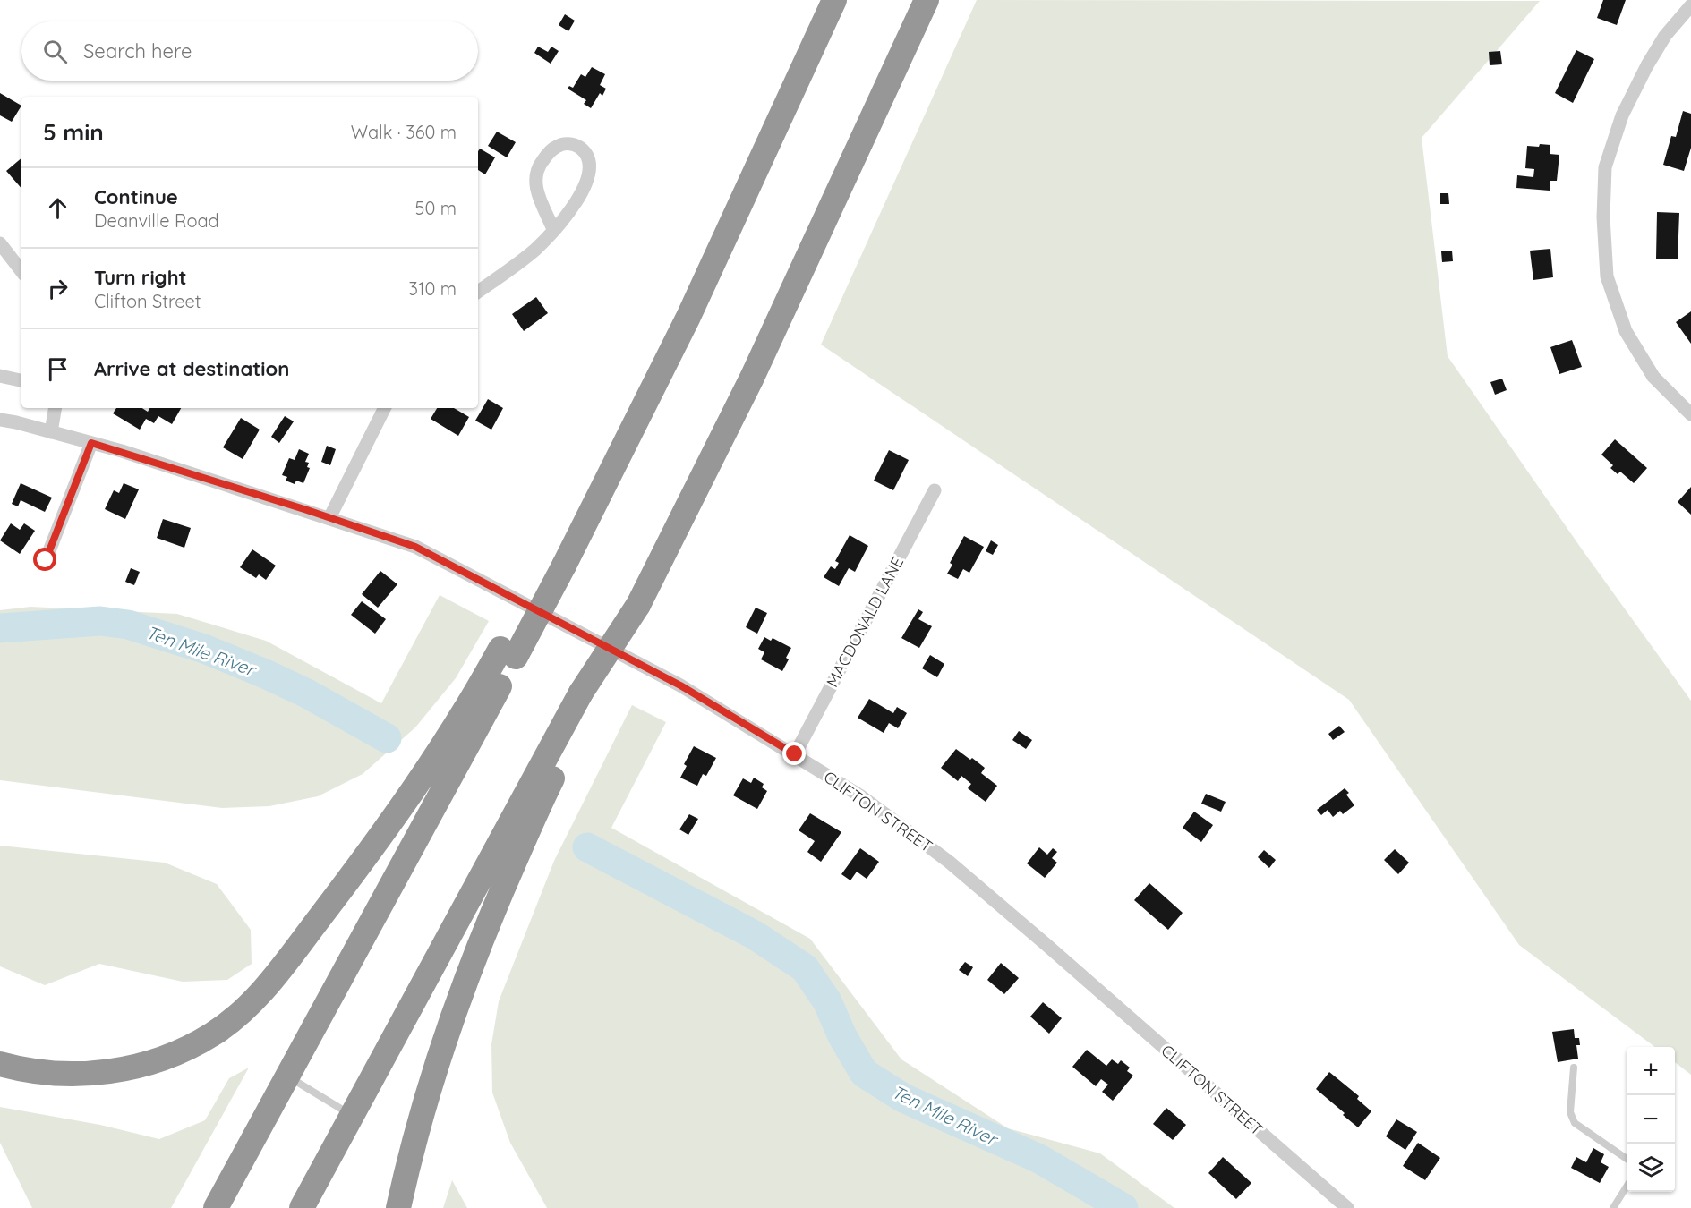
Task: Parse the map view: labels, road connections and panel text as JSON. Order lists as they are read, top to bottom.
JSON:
{
  "streets": {
    "street": ["MACDONALD LANE", "CLIFTON STREET"]
  },
  "crossings": [
    ["MACDONALD LANE", "CLIFTON STREET"]
  ],
  "water": ["Ten Mile River"],
  "page": {
    "search": "Search here",
    "heading": ["5 min", "Walk · 360 m"],
    "list": [
      ["Continue", "Deanville Road", "50 m"],
      ["Turn right", "Clifton Street", "310 m"],
      "Arrive at destination"
    ],
    "map_buttons": ["+", "−"]
  }
}
